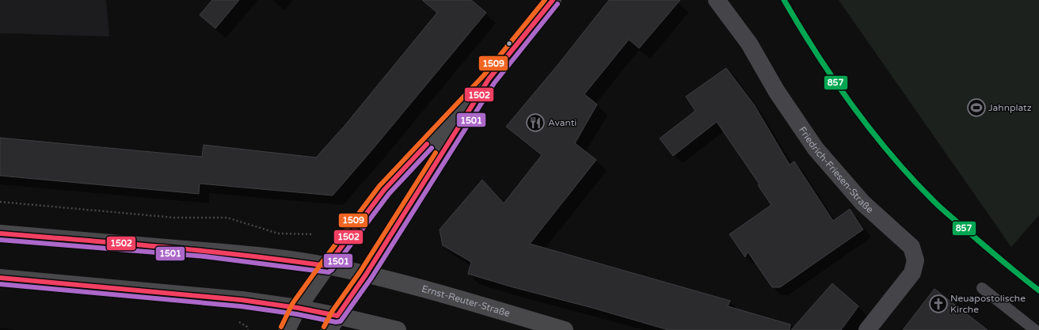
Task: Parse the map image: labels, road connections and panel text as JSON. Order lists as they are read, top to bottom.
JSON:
{
  "streets": {
    "main road": ["Ernst-Reuter-Straße"],
    "street": ["Friedrich-Friesen-Straße"]
  },
  "places": {
    "sports": ["Jahnplatz"],
    "restaurant": ["Avanti"],
    "church": ["Neuapostolische Kirche"]
  },
  "lines": [
    "transit line 857",
    "transit line 1502",
    "transit line 1509",
    "transit line 1501"
  ]
}
